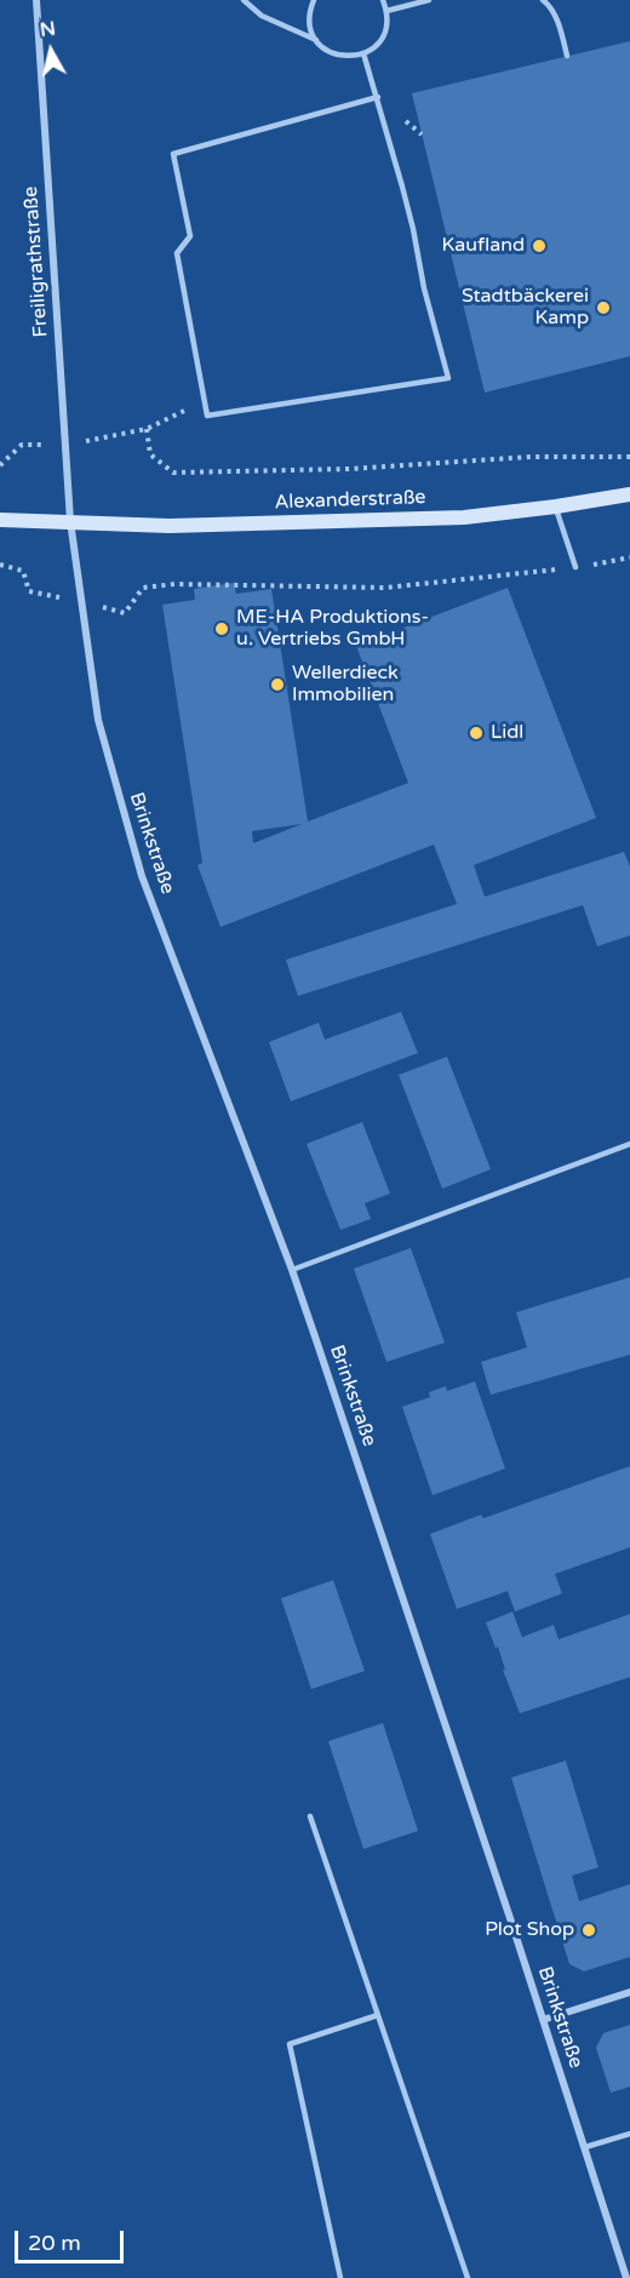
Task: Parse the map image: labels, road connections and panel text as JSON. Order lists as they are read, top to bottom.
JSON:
{
  "streets": {
    "main road": ["Alexanderstraße"],
    "street": ["Freiligrathstraße", "Brinkstraße"]
  },
  "crossings": [
    ["Freiligrathstraße", "Alexanderstraße"],
    ["Freiligrathstraße", "Brinkstraße"],
    ["Alexanderstraße", "Brinkstraße"]
  ],
  "places": [
    "Kaufland",
    "Stadtbäckerei Kamp",
    "ME-HA Produktions- u. Vertriebs GmbH",
    "Wellerdieck Immobilien",
    "Lidl",
    "Plot Shop"
  ],
  "scale_bar": "20 m",
  "north": "top"
}
